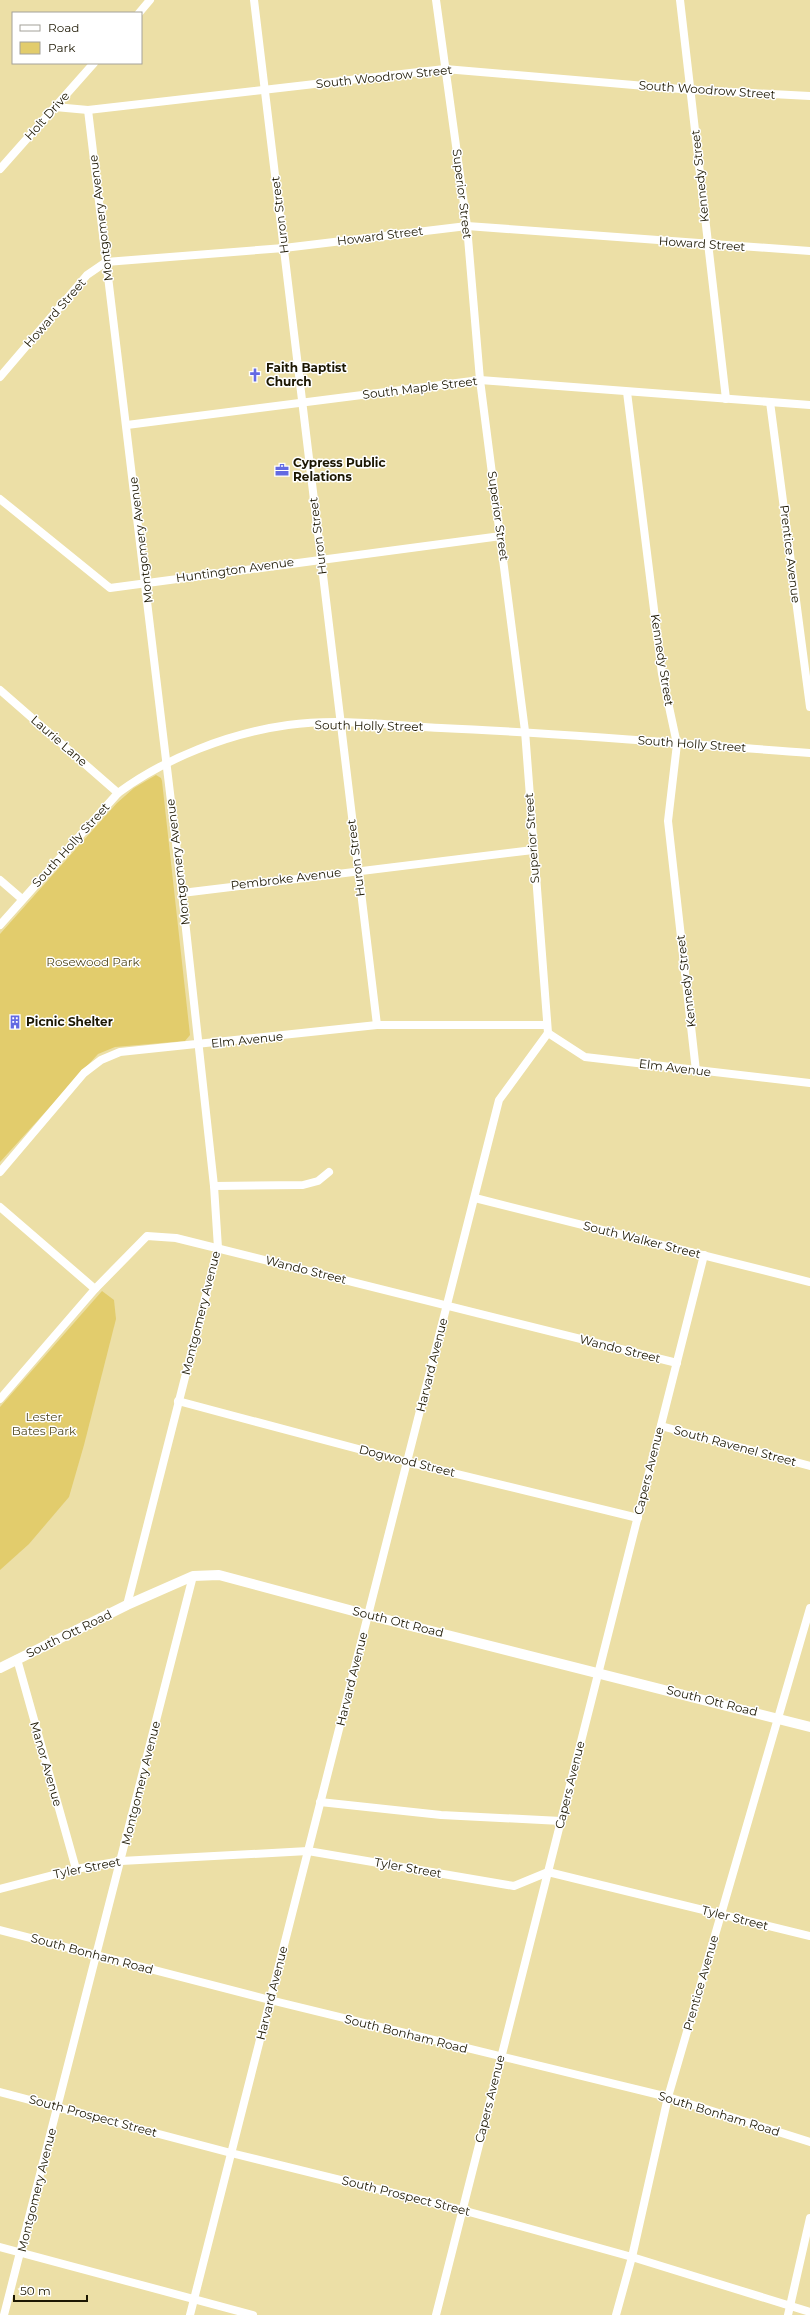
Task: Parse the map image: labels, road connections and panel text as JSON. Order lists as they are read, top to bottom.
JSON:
{
  "streets": {
    "street": [
      "South Woodrow Street",
      "Holt Drive",
      "Kennedy Street",
      "Superior Street",
      "Huron Street",
      "Montgomery Avenue",
      "Howard Street",
      "South Maple Street",
      "Prentice Avenue",
      "Huntington Avenue",
      "South Holly Street",
      "Laurie Lane",
      "Pembroke Avenue",
      "Elm Avenue",
      "South Walker Street",
      "Wando Street",
      "Harvard Avenue",
      "South Ravenel Street",
      "Dogwood Street",
      "Capers Avenue",
      "South Ott Road",
      "Manor Avenue",
      "Tyler Street",
      "South Bonham Road",
      "South Prospect Street"
    ]
  },
  "crossings": [
    ["South Woodrow Street", "Holt Drive"],
    ["South Woodrow Street", "Kennedy Street"],
    ["South Woodrow Street", "Superior Street"],
    ["South Woodrow Street", "Huron Street"],
    ["South Woodrow Street", "Montgomery Avenue"],
    ["Kennedy Street", "Howard Street"],
    ["Kennedy Street", "South Maple Street"],
    ["Kennedy Street", "South Holly Street"],
    ["Kennedy Street", "Elm Avenue"],
    ["Superior Street", "Howard Street"],
    ["Superior Street", "South Maple Street"],
    ["Superior Street", "Huntington Avenue"],
    ["Superior Street", "South Holly Street"],
    ["Superior Street", "Pembroke Avenue"],
    ["Superior Street", "Elm Avenue"],
    ["Superior Street", "Harvard Avenue"],
    ["Huron Street", "Howard Street"],
    ["Huron Street", "South Maple Street"],
    ["Huron Street", "Huntington Avenue"],
    ["Huron Street", "South Holly Street"],
    ["Huron Street", "Pembroke Avenue"],
    ["Huron Street", "Elm Avenue"],
    ["Montgomery Avenue", "Howard Street"],
    ["Montgomery Avenue", "South Maple Street"],
    ["Montgomery Avenue", "Huntington Avenue"],
    ["Montgomery Avenue", "South Holly Street"],
    ["Montgomery Avenue", "Pembroke Avenue"],
    ["Montgomery Avenue", "Elm Avenue"],
    ["Montgomery Avenue", "Wando Street"],
    ["Montgomery Avenue", "Dogwood Street"],
    ["Montgomery Avenue", "South Ott Road"],
    ["Montgomery Avenue", "Tyler Street"],
    ["Montgomery Avenue", "South Bonham Road"],
    ["Montgomery Avenue", "South Prospect Street"],
    ["South Maple Street", "Prentice Avenue"],
    ["Prentice Avenue", "South Ott Road"],
    ["Prentice Avenue", "Tyler Street"],
    ["Prentice Avenue", "South Bonham Road"],
    ["Prentice Avenue", "South Prospect Street"],
    ["South Holly Street", "Laurie Lane"],
    ["Elm Avenue", "Harvard Avenue"],
    ["South Walker Street", "Harvard Avenue"],
    ["South Walker Street", "Capers Avenue"],
    ["Wando Street", "Harvard Avenue"],
    ["Wando Street", "Capers Avenue"],
    ["Harvard Avenue", "Dogwood Street"],
    ["Harvard Avenue", "South Ott Road"],
    ["Harvard Avenue", "Tyler Street"],
    ["Harvard Avenue", "South Bonham Road"],
    ["Harvard Avenue", "South Prospect Street"],
    ["South Ravenel Street", "Capers Avenue"],
    ["Dogwood Street", "Capers Avenue"],
    ["Capers Avenue", "South Ott Road"],
    ["Capers Avenue", "Tyler Street"],
    ["Capers Avenue", "South Bonham Road"],
    ["Capers Avenue", "South Prospect Street"],
    ["South Ott Road", "Manor Avenue"],
    ["Manor Avenue", "Tyler Street"]
  ],
  "parks": ["Rosewood Park", "Lester Bates Park"],
  "places": {
    "church": ["Faith Baptist Church"],
    "office": ["Cypress Public Relations"],
    "building": ["Picnic Shelter"]
  },
  "legend": ["Road", "Park"],
  "scale_bar": "50 m"
}
